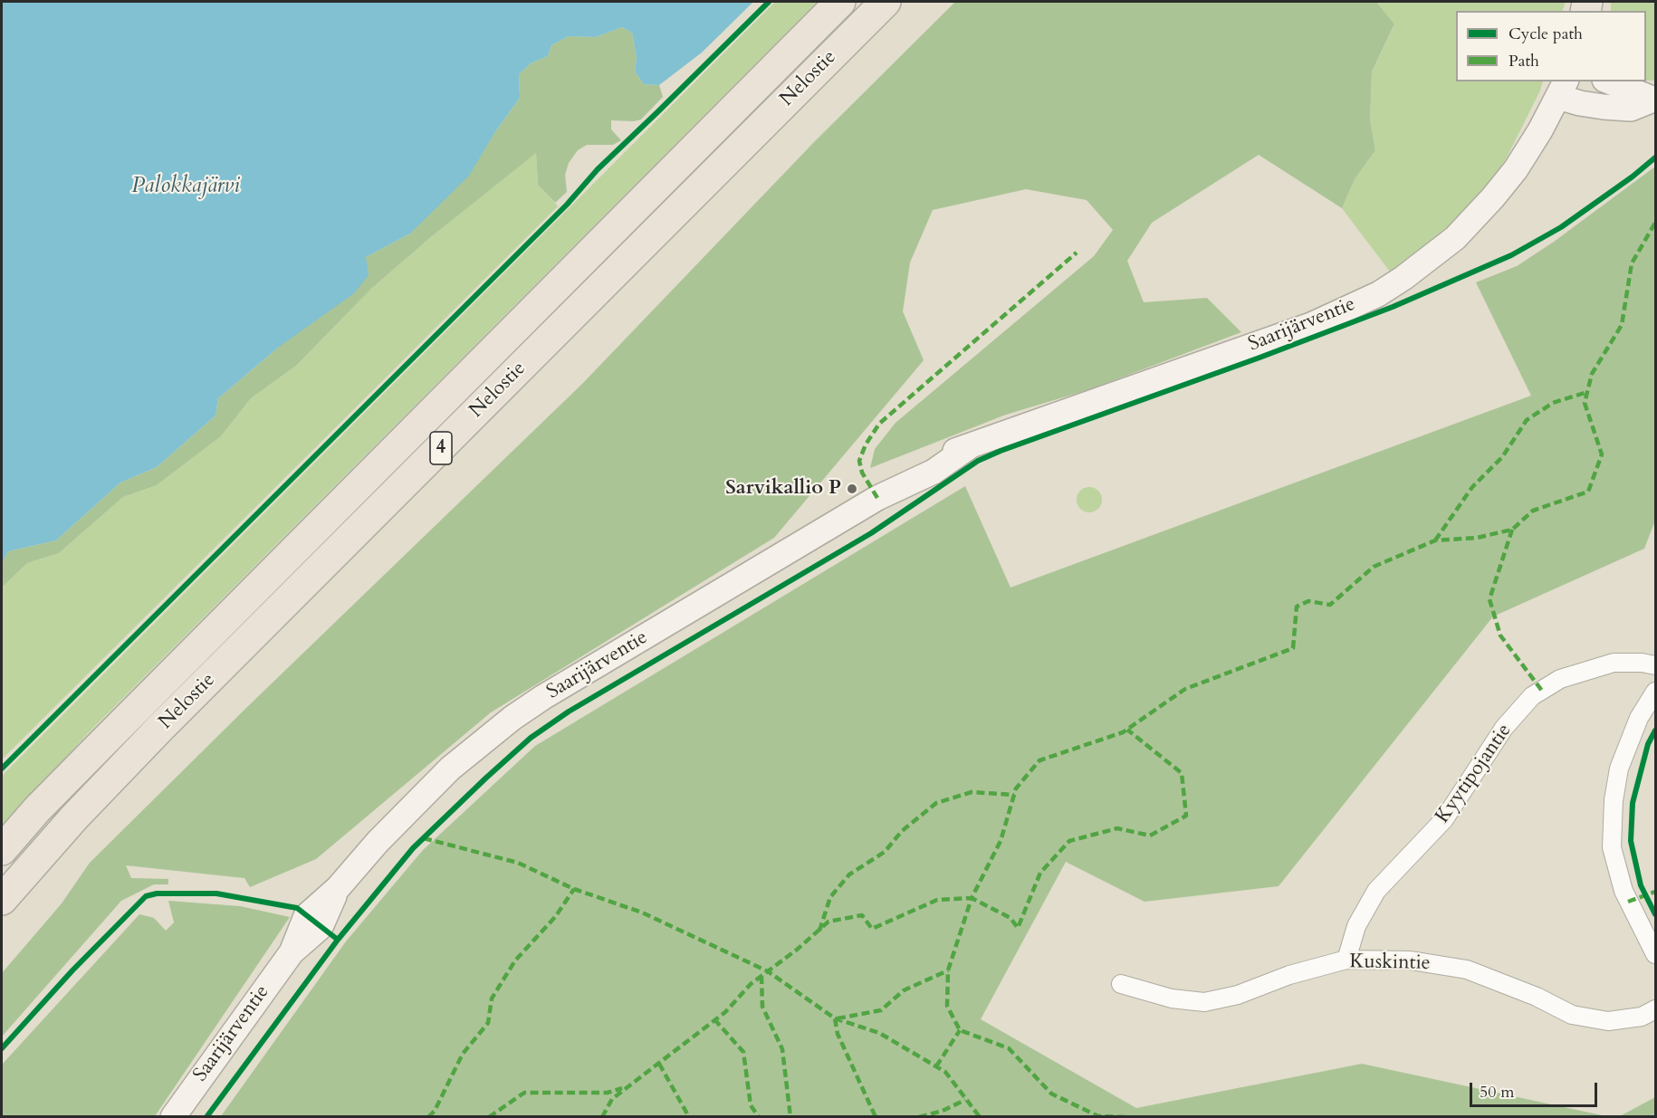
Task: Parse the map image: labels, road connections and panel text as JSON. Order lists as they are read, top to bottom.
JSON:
{
  "streets": {
    "highway": ["Nelostie", "4"],
    "main road": ["Saarijärventie"],
    "street": ["Kyytipojantie", "Kuskintie"]
  },
  "crossings": [
    ["Kyytipojantie", "Kuskintie"]
  ],
  "water": ["Palokkajärvi"],
  "places": ["Sarvikallio P"],
  "legend": ["Cycle path", "Path"],
  "scale_bar": "50 m"
}
